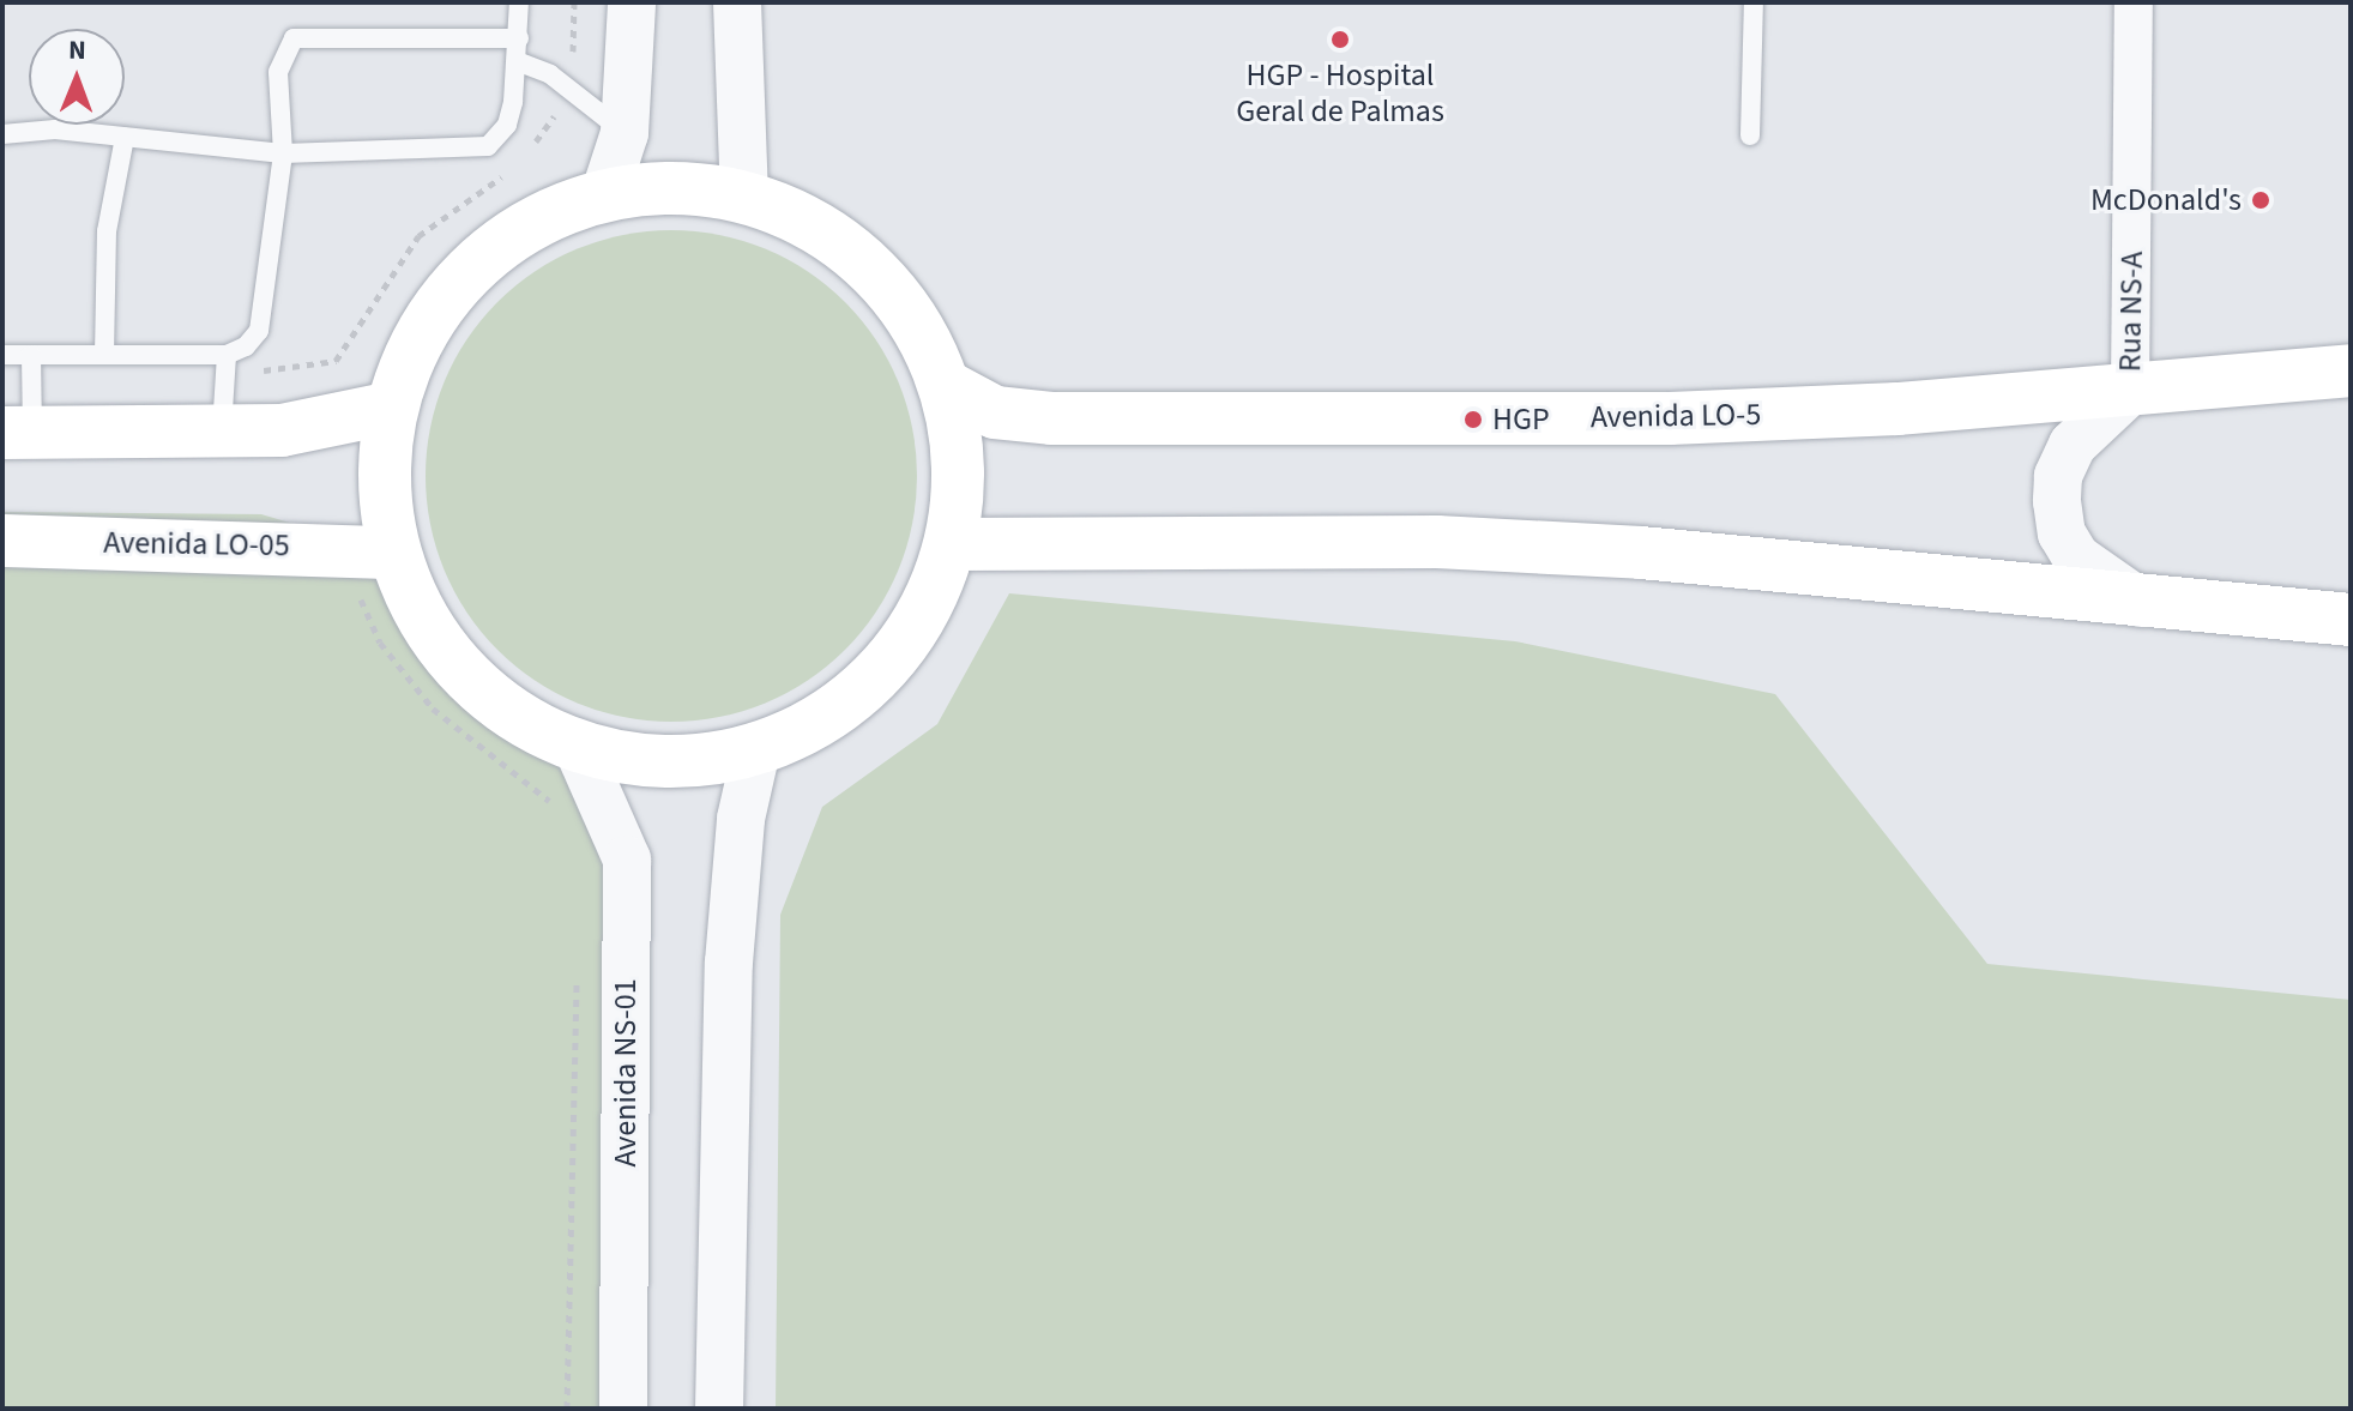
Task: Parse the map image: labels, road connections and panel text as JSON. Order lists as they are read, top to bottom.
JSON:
{
  "streets": {
    "main road": ["Avenida LO-5", "Avenida LO-05"],
    "street": ["Rua NS-A", "Avenida NS-01"]
  },
  "crossings": [
    ["Rua NS-A", "Avenida LO-5"]
  ],
  "places": ["HGP - Hospital Geral de Palmas", "McDonald's", "HGP"],
  "north": "top"
}
